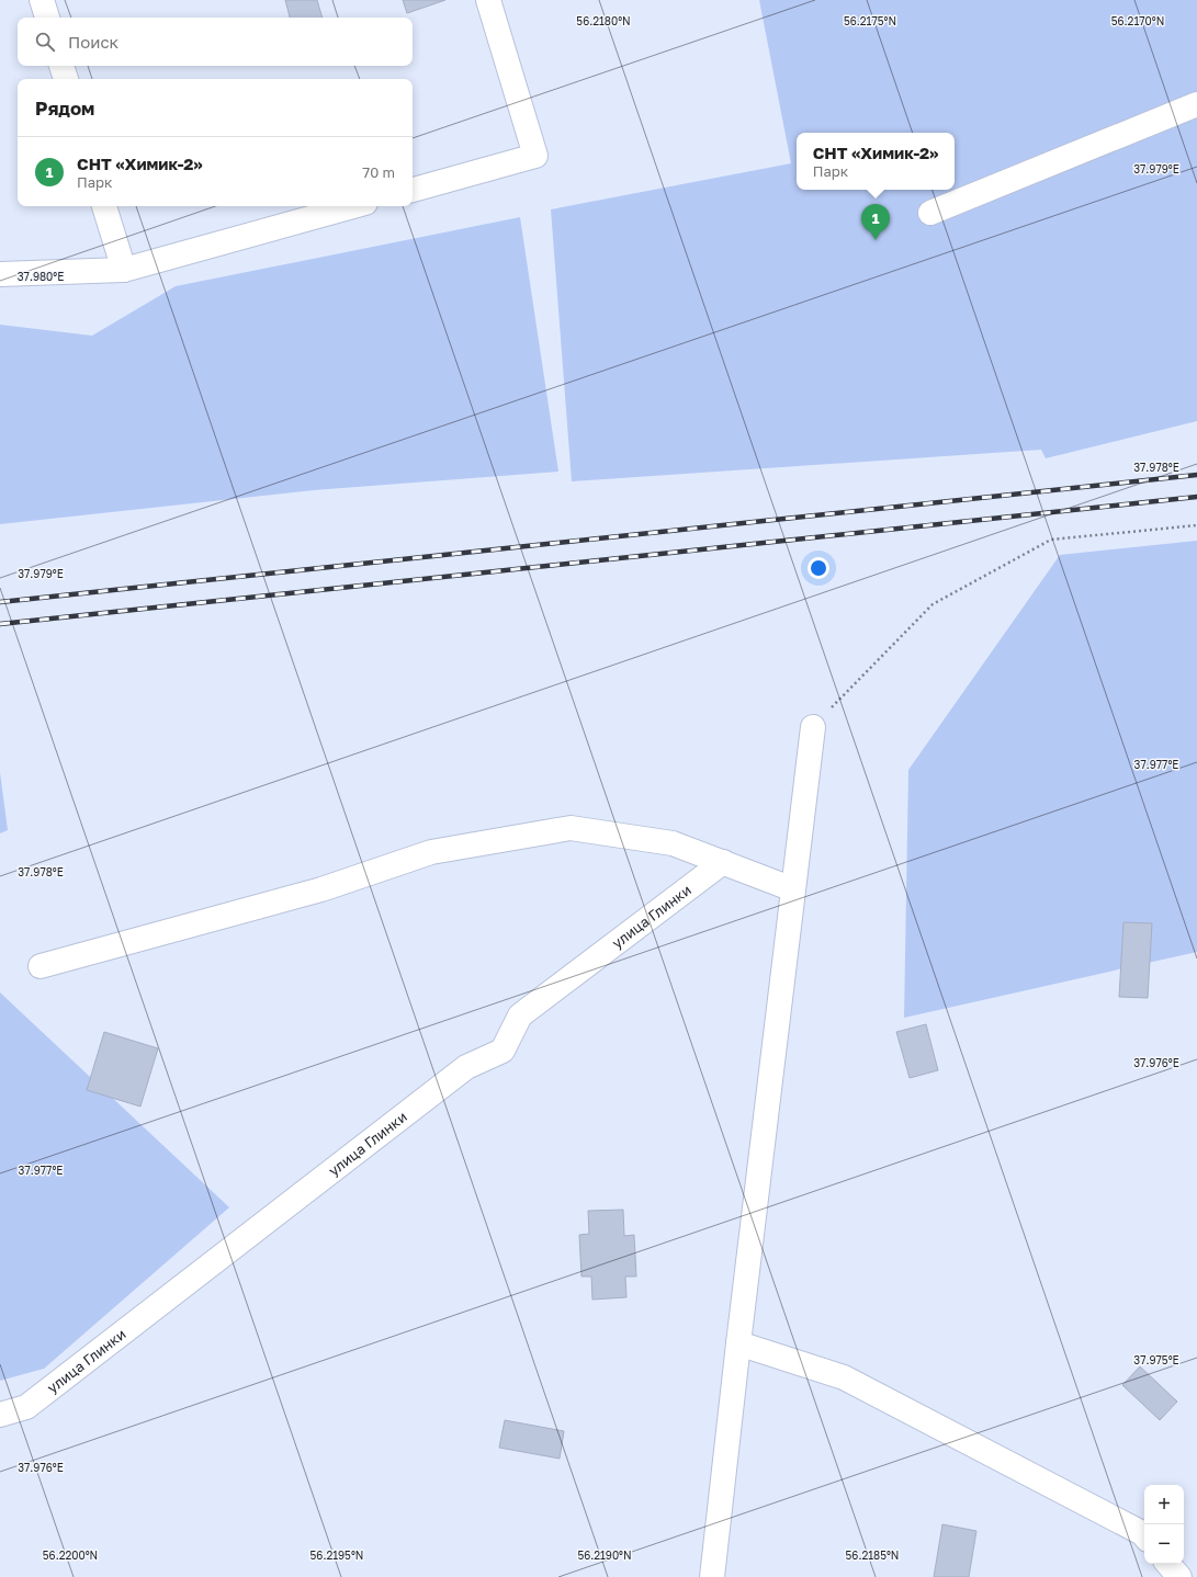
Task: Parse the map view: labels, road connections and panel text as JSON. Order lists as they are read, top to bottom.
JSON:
{
  "streets": {
    "street": ["улица Глинки"]
  },
  "page": {
    "search": "Поиск",
    "heading": "Рядом",
    "popup": ["СНТ «Химик-2»", "Парк"],
    "list": [
      {
        "mark": "1",
        "name": "СНТ «Химик-2»",
        "note": "Парк",
        "value": "70 m"
      }
    ],
    "pins": "1",
    "map_buttons": ["+", "−"]
  },
  "coordinates": [
    "56.2180°N",
    "56.2175°N",
    "56.2170°N",
    "37.979°E",
    "37.980°E",
    "37.978°E",
    "37.977°E",
    "37.976°E",
    "37.975°E",
    "56.2200°N",
    "56.2195°N",
    "56.2190°N",
    "56.2185°N"
  ]
}
